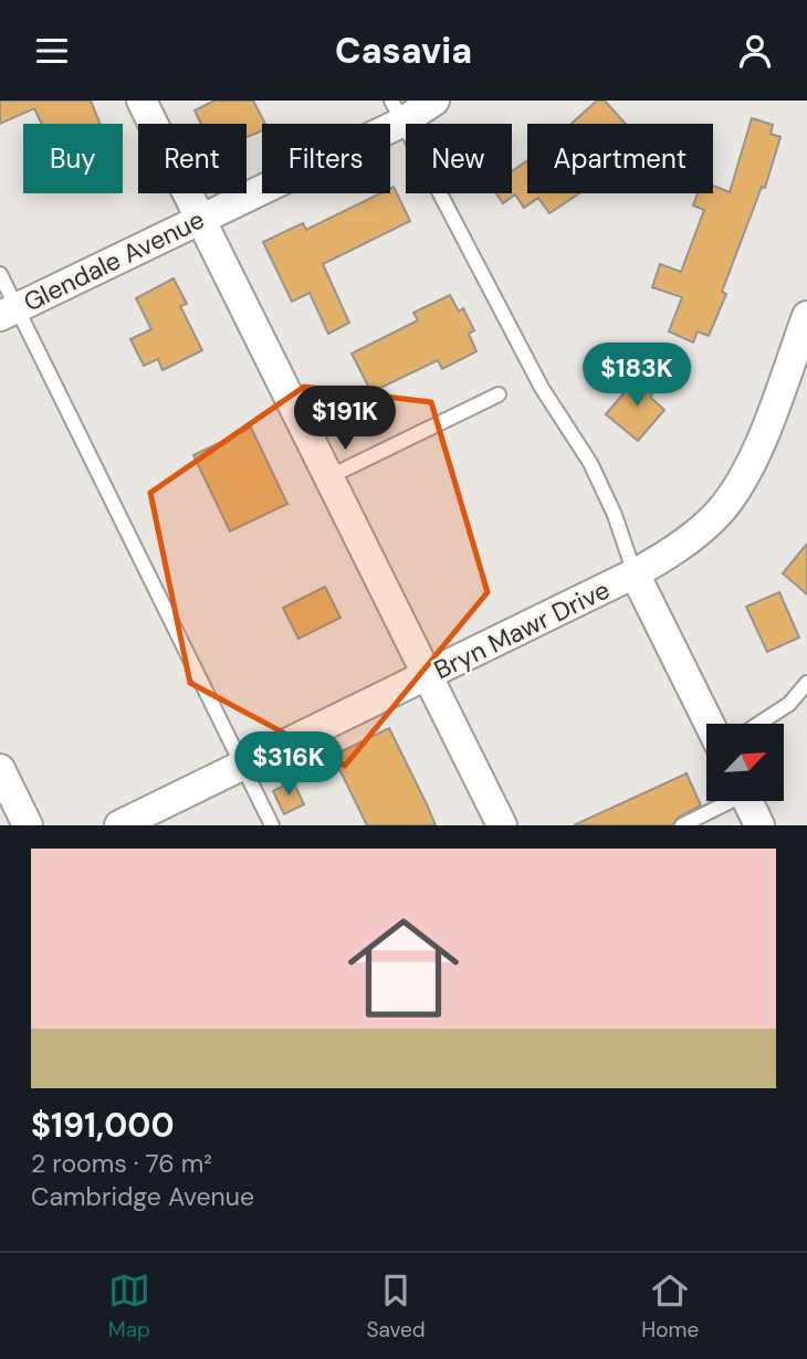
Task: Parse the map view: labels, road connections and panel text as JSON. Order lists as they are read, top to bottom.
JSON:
{
  "streets": {
    "street": ["Glendale Avenue", "Bryn Mawr Drive"]
  },
  "north": "top right",
  "page": {
    "header": "Casavia",
    "chip": [
      "Buy",
      "Rent",
      "Filters",
      "New",
      "Apartment"
    ],
    "price": ["$183K", "$191K", "$316K"],
    "list": [
      {
        "name": "$191,000",
        "note": "2 rooms · 76 m² · Cambridge Avenue"
      }
    ],
    "tabs": ["Map", "Saved", "Home"]
  }
}
